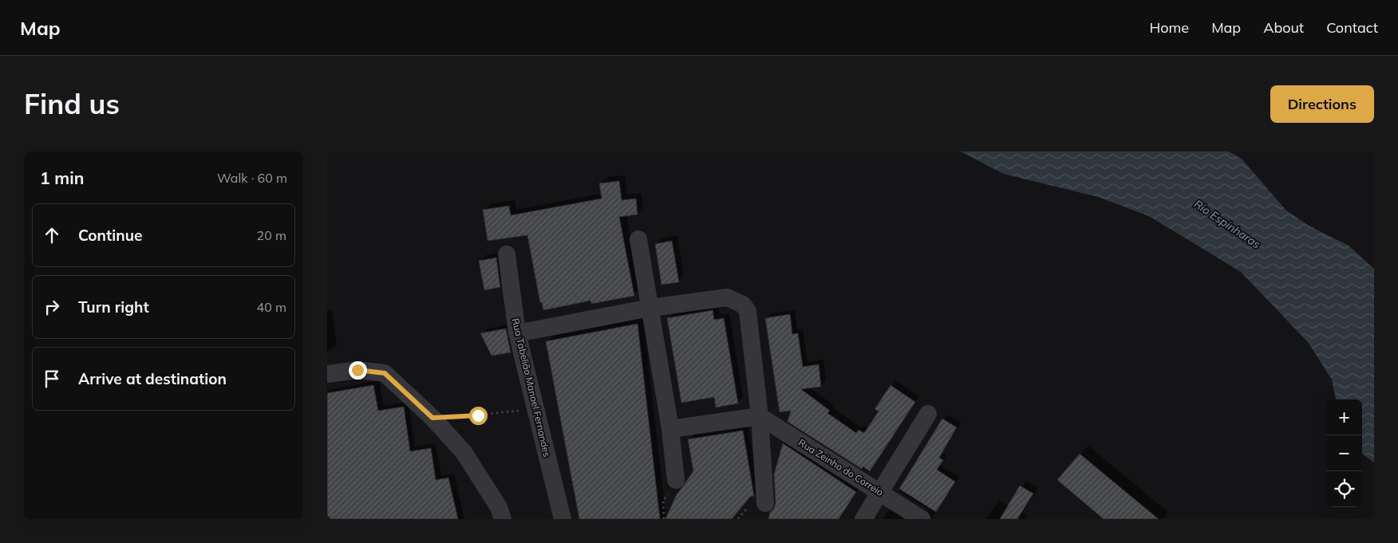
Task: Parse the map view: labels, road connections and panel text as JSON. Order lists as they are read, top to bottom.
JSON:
{
  "streets": {
    "street": ["Rua Tabelião Manoel Fernandes", "Rua Zeinho do Correio"]
  },
  "water": ["Rio Espinharas"],
  "page": {
    "header": "Map",
    "nav": [
      "Home",
      "Map",
      "About",
      "Contact"
    ],
    "buttons": "Directions",
    "title": "Find us",
    "heading": ["1 min", "Walk · 60 m"],
    "list": [
      ["Continue", "20 m"],
      ["Turn right", "40 m"],
      "Arrive at destination"
    ],
    "map_buttons": ["+", "−"]
  }
}
